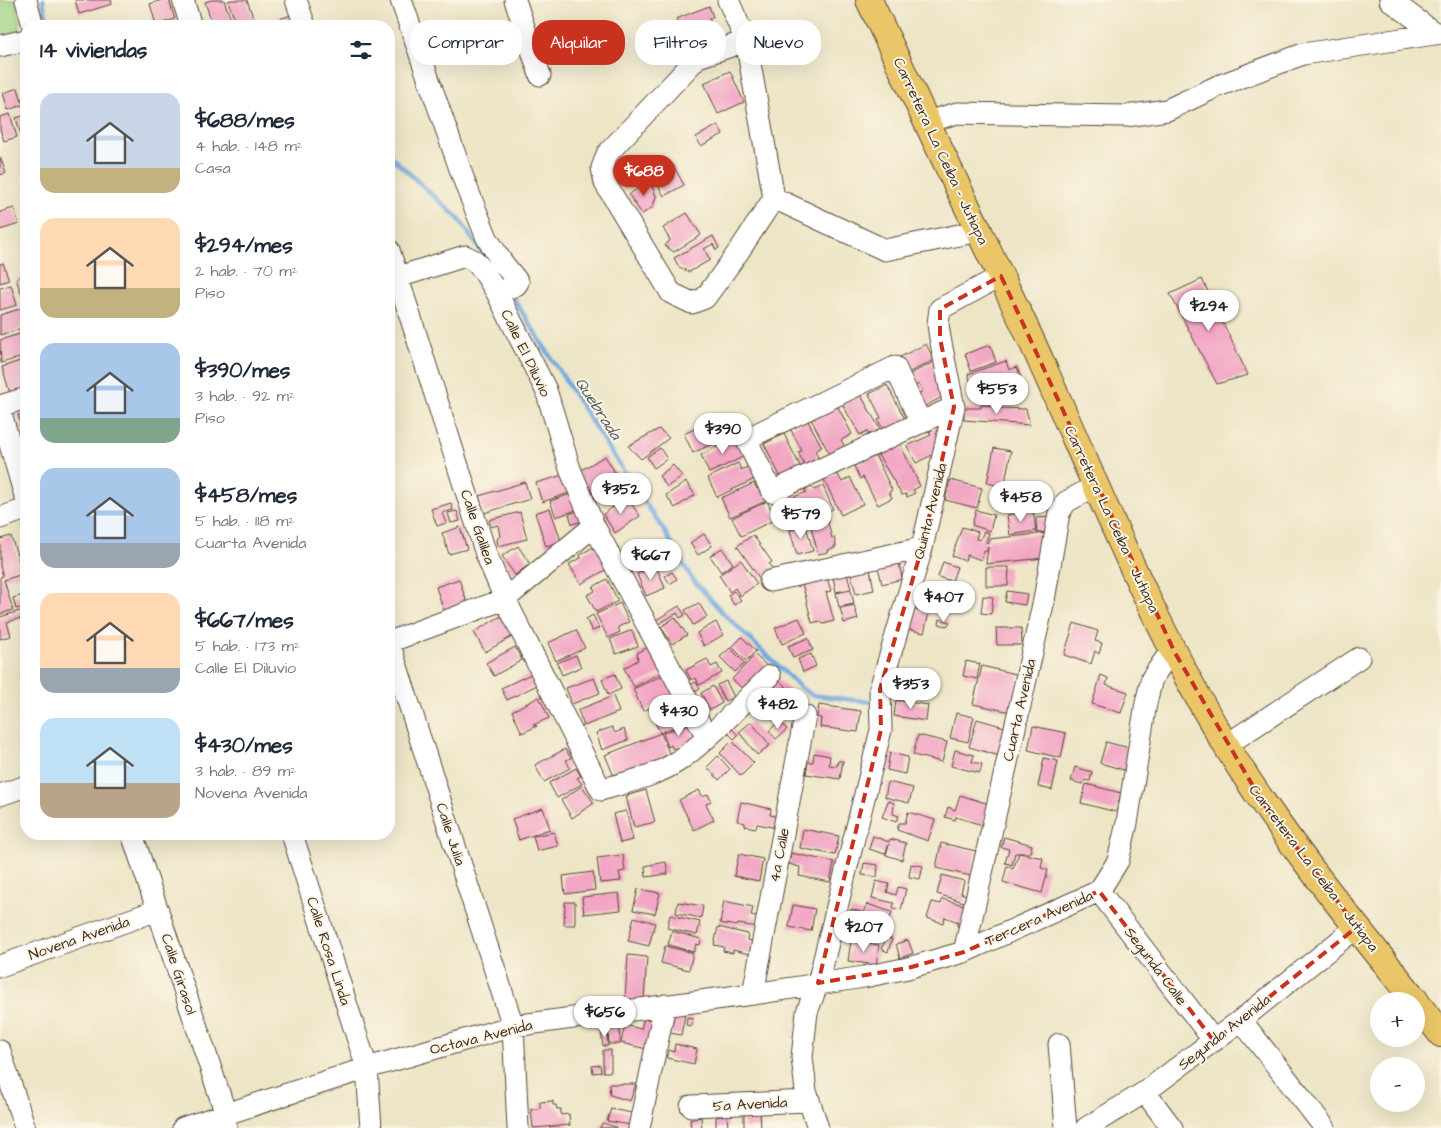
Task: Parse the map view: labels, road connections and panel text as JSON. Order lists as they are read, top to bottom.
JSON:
{
  "streets": {
    "main road": ["Carretera La Ceiba - Jutiapa"],
    "street": [
      "Calle El Diluvio",
      "Quinta Avenida",
      "Calle Galilea",
      "Cuarta Avenida",
      "Calle Julia",
      "4a Calle",
      "Tercera Avenida",
      "Novena Avenida",
      "Calle Rosa Linda",
      "Segunda Calle",
      "Calle Girasol",
      "Segunda Avenida",
      "Octava Avenida",
      "5a Avenida"
    ]
  },
  "crossings": [
    ["Carretera La Ceiba - Jutiapa", "Quinta Avenida"],
    ["Carretera La Ceiba - Jutiapa", "Cuarta Avenida"],
    ["Carretera La Ceiba - Jutiapa", "Tercera Avenida"],
    ["Carretera La Ceiba - Jutiapa", "Segunda Avenida"],
    ["Calle El Diluvio", "Calle Galilea"],
    ["Quinta Avenida", "Tercera Avenida"],
    ["Quinta Avenida", "Octava Avenida"],
    ["Cuarta Avenida", "Tercera Avenida"],
    ["Calle Julia", "Octava Avenida"],
    ["4a Calle", "Octava Avenida"],
    ["Tercera Avenida", "Segunda Calle"],
    ["Tercera Avenida", "Octava Avenida"],
    ["Novena Avenida", "Calle Girasol"],
    ["Calle Rosa Linda", "Octava Avenida"],
    ["Segunda Calle", "Segunda Avenida"],
    ["Calle Girasol", "Octava Avenida"]
  ],
  "water": ["Quebrada"],
  "page": {
    "chip": [
      "Comprar",
      "Alquilar",
      "Filtros",
      "Nuevo"
    ],
    "heading": "14 viviendas",
    "list": [
      {
        "name": "$688/mes",
        "note": "4 hab. · 148 m² · Casa"
      },
      {
        "name": "$294/mes",
        "note": "2 hab. · 70 m² · Piso"
      },
      {
        "name": "$390/mes",
        "note": "3 hab. · 92 m² · Piso"
      },
      {
        "name": "$458/mes",
        "note": "5 hab. · 118 m² · Cuarta Avenida"
      },
      {
        "name": "$667/mes",
        "note": "5 hab. · 173 m² · Calle El Diluvio"
      },
      {
        "name": "$430/mes",
        "note": "3 hab. · 89 m² · Novena Avenida"
      }
    ],
    "price": [
      "$688",
      "$294",
      "$553",
      "$390",
      "$352",
      "$458",
      "$579",
      "$667",
      "$407",
      "$353",
      "$482",
      "$430",
      "$207",
      "$656"
    ],
    "map_buttons": ["+", "−"]
  }
}
